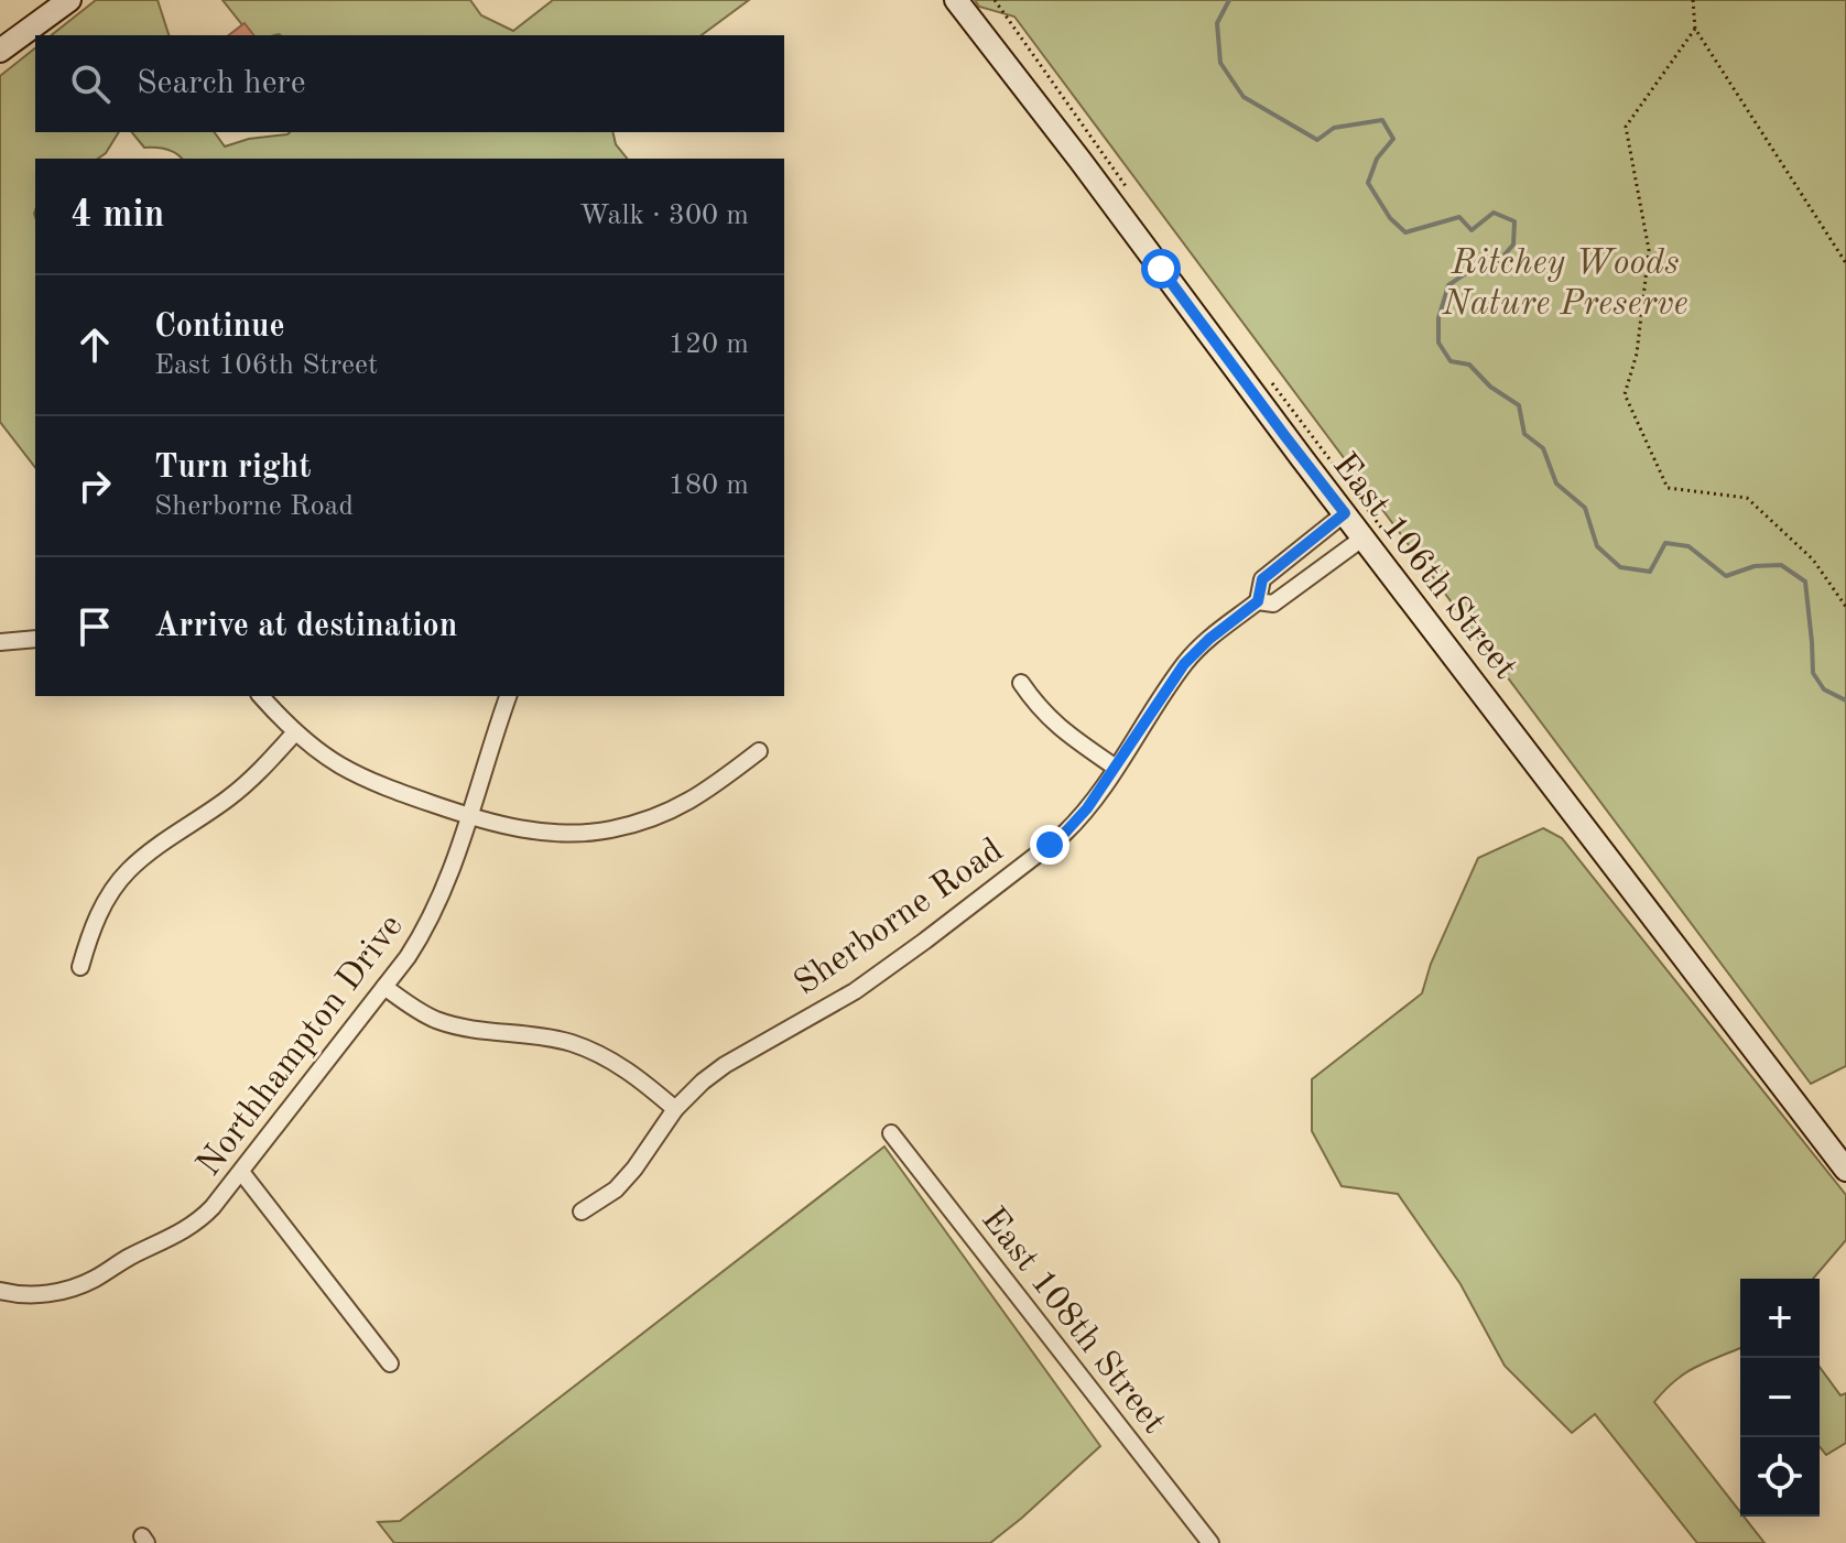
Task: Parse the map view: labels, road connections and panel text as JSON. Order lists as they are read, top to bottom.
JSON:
{
  "streets": {
    "main road": ["East 106th Street"],
    "street": ["Sherborne Road", "Northhampton Drive", "East 108th Street"]
  },
  "crossings": [
    ["East 106th Street", "Sherborne Road"]
  ],
  "parks": ["Ritchey Woods Nature Preserve"],
  "page": {
    "search": "Search here",
    "heading": ["4 min", "Walk · 300 m"],
    "list": [
      ["Continue", "East 106th Street", "120 m"],
      ["Turn right", "Sherborne Road", "180 m"],
      "Arrive at destination"
    ],
    "map_buttons": ["+", "−"]
  }
}
